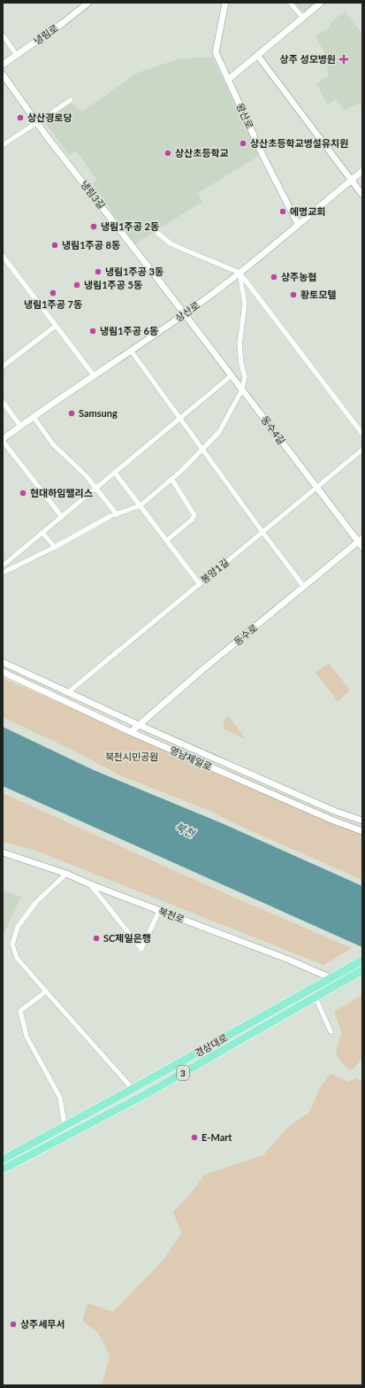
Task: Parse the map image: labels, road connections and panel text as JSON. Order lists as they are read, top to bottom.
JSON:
{
  "streets": {
    "main road": ["경상대로", "3"],
    "street": [
      "냉림로",
      "왕산로",
      "냉림3길",
      "상산로",
      "동수4길",
      "봉양1길",
      "동수로",
      "영남제일로",
      "북천로"
    ]
  },
  "crossings": [
    ["왕산로", "상산로"],
    ["냉림3길", "상산로"],
    ["냉림3길", "동수4길"],
    ["상산로", "동수4길"],
    ["동수4길", "봉양1길"],
    ["동수4길", "동수로"],
    ["봉양1길", "영남제일로"],
    ["동수로", "영남제일로"],
    ["북천로", "경상대로"]
  ],
  "water": ["북천"],
  "parks": ["북천시민공원"],
  "places": {
    "health": ["상주 성모병원"],
    "other": [
      "상산경로당",
      "상산초등학교병설유치원",
      "상산초등학교",
      "에명교회",
      "냉림1주공 2동",
      "냉림1주공 8동",
      "냉림1주공 3동",
      "상주농협",
      "냉림1주공 5동",
      "냉림1주공 7동",
      "황토모텔",
      "냉림1주공 6동",
      "Samsung",
      "현대하임팰리스",
      "SC제일은행",
      "E-Mart",
      "상주세무서"
    ]
  }
}
